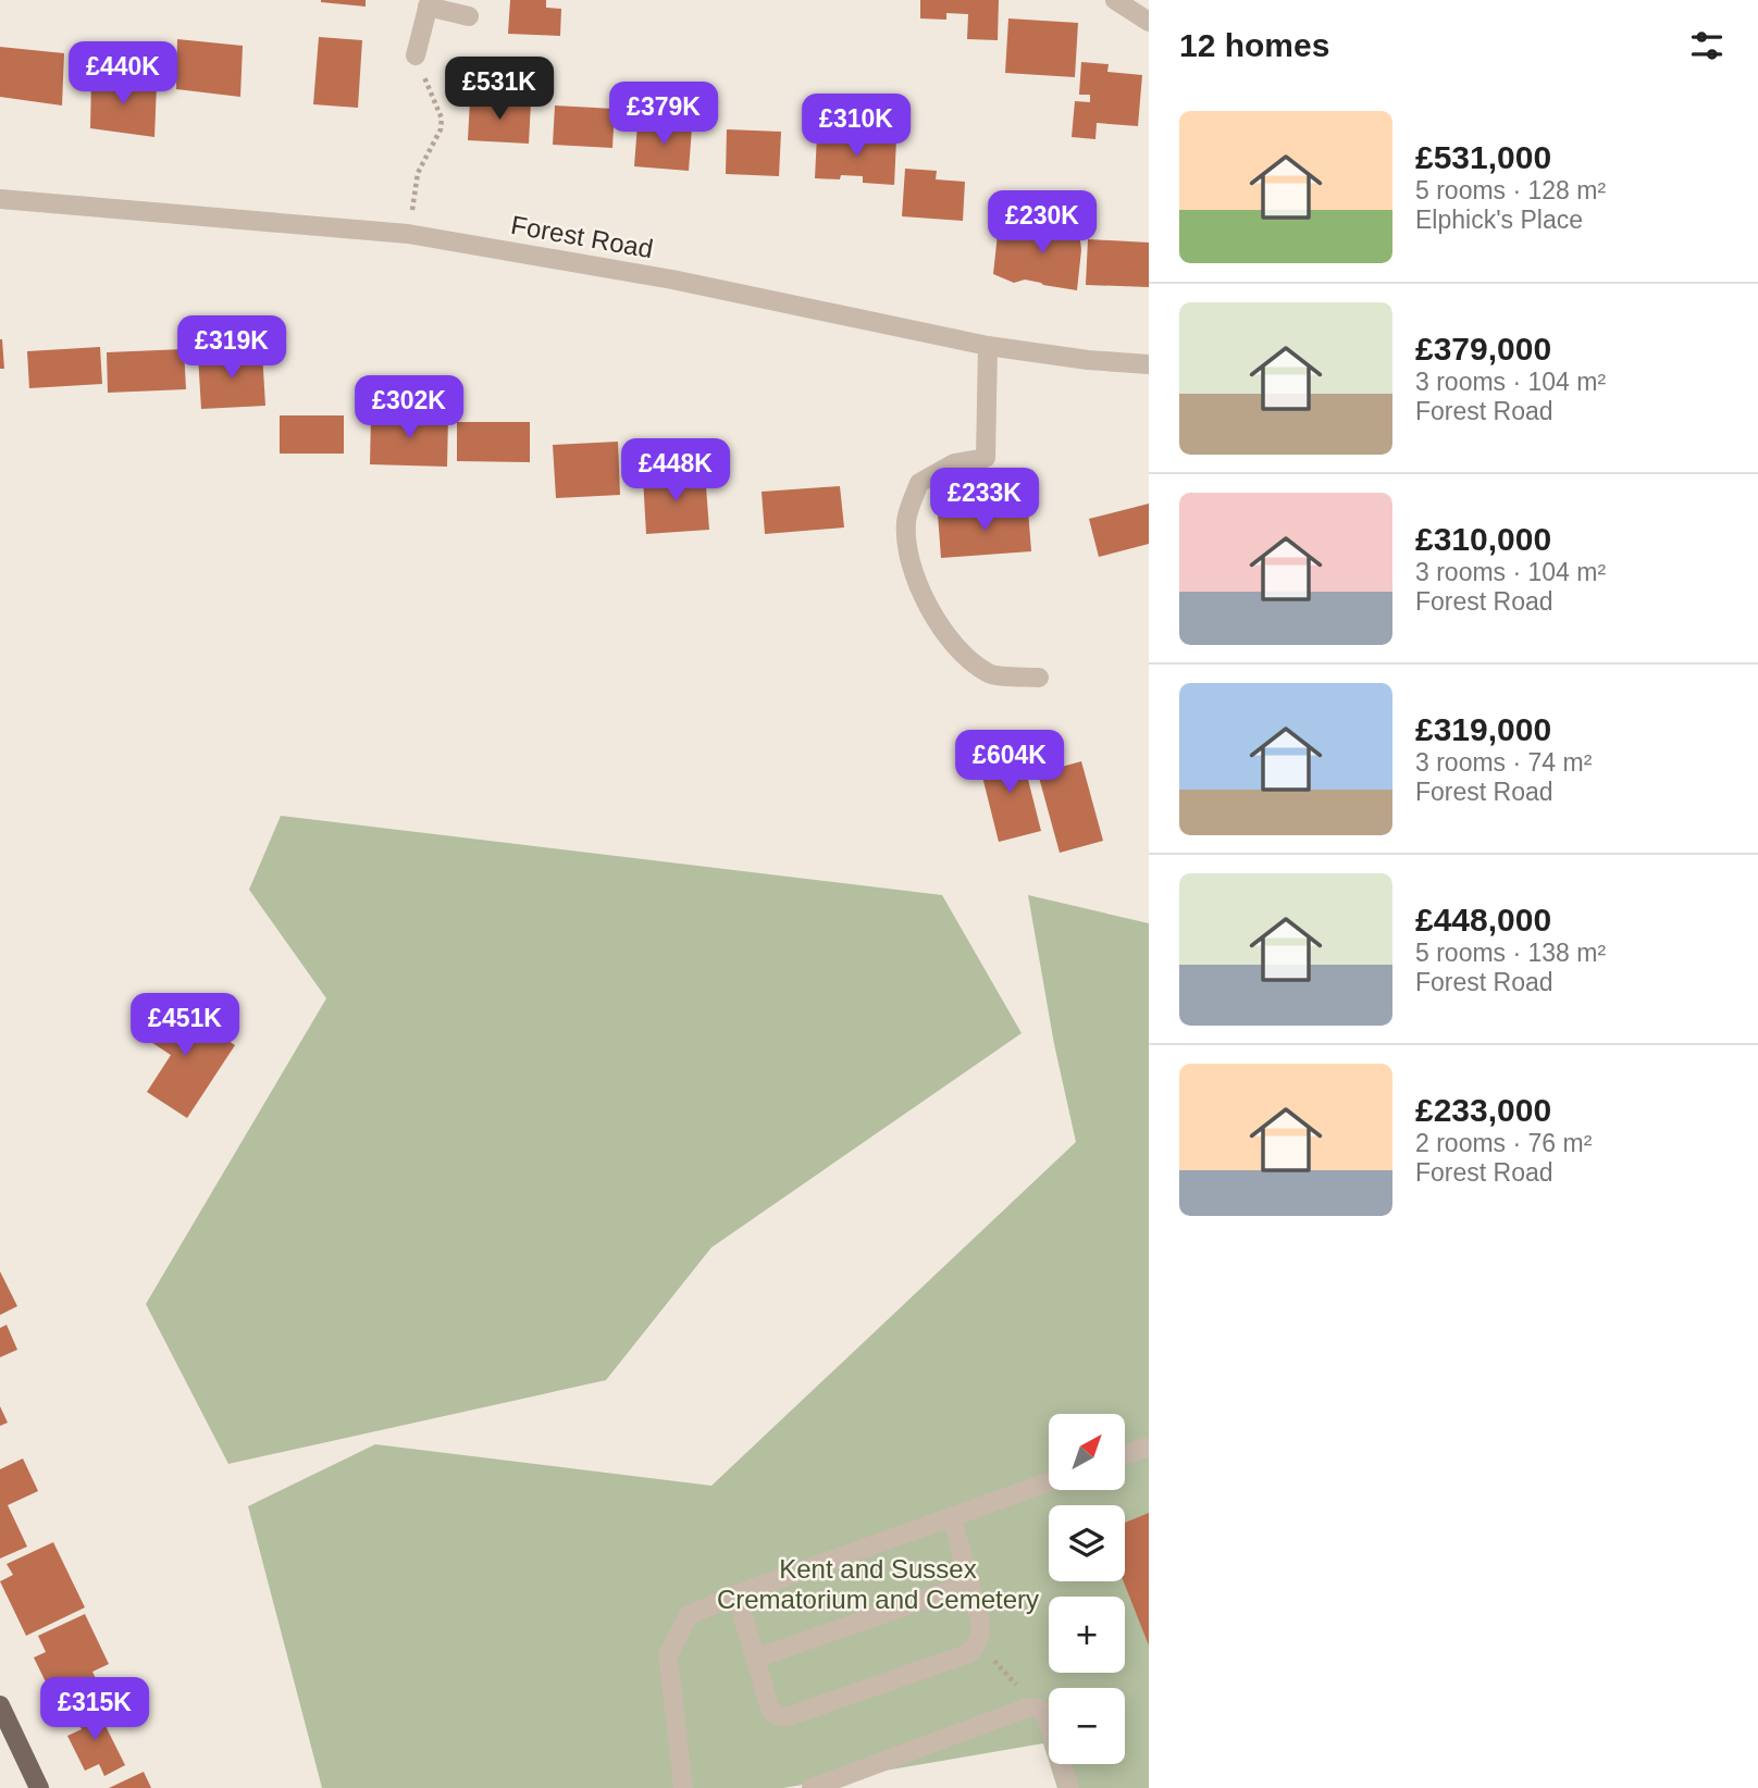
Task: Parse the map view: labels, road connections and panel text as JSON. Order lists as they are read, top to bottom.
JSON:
{
  "streets": {
    "street": ["Forest Road"]
  },
  "parks": ["Kent and Sussex Crematorium and Cemetery"],
  "north": "top right",
  "page": {
    "heading": "12 homes",
    "price": [
      "£440K",
      "£531K",
      "£379K",
      "£310K",
      "£230K",
      "£319K",
      "£302K",
      "£448K",
      "£233K",
      "£604K",
      "£451K",
      "£315K"
    ],
    "list": [
      {
        "name": "£531,000",
        "note": "5 rooms · 128 m² · Elphick's Place"
      },
      {
        "name": "£379,000",
        "note": "3 rooms · 104 m² · Forest Road"
      },
      {
        "name": "£310,000",
        "note": "3 rooms · 104 m² · Forest Road"
      },
      {
        "name": "£319,000",
        "note": "3 rooms · 74 m² · Forest Road"
      },
      {
        "name": "£448,000",
        "note": "5 rooms · 138 m² · Forest Road"
      },
      {
        "name": "£233,000",
        "note": "2 rooms · 76 m² · Forest Road"
      }
    ],
    "map_buttons": ["+", "−"]
  }
}
